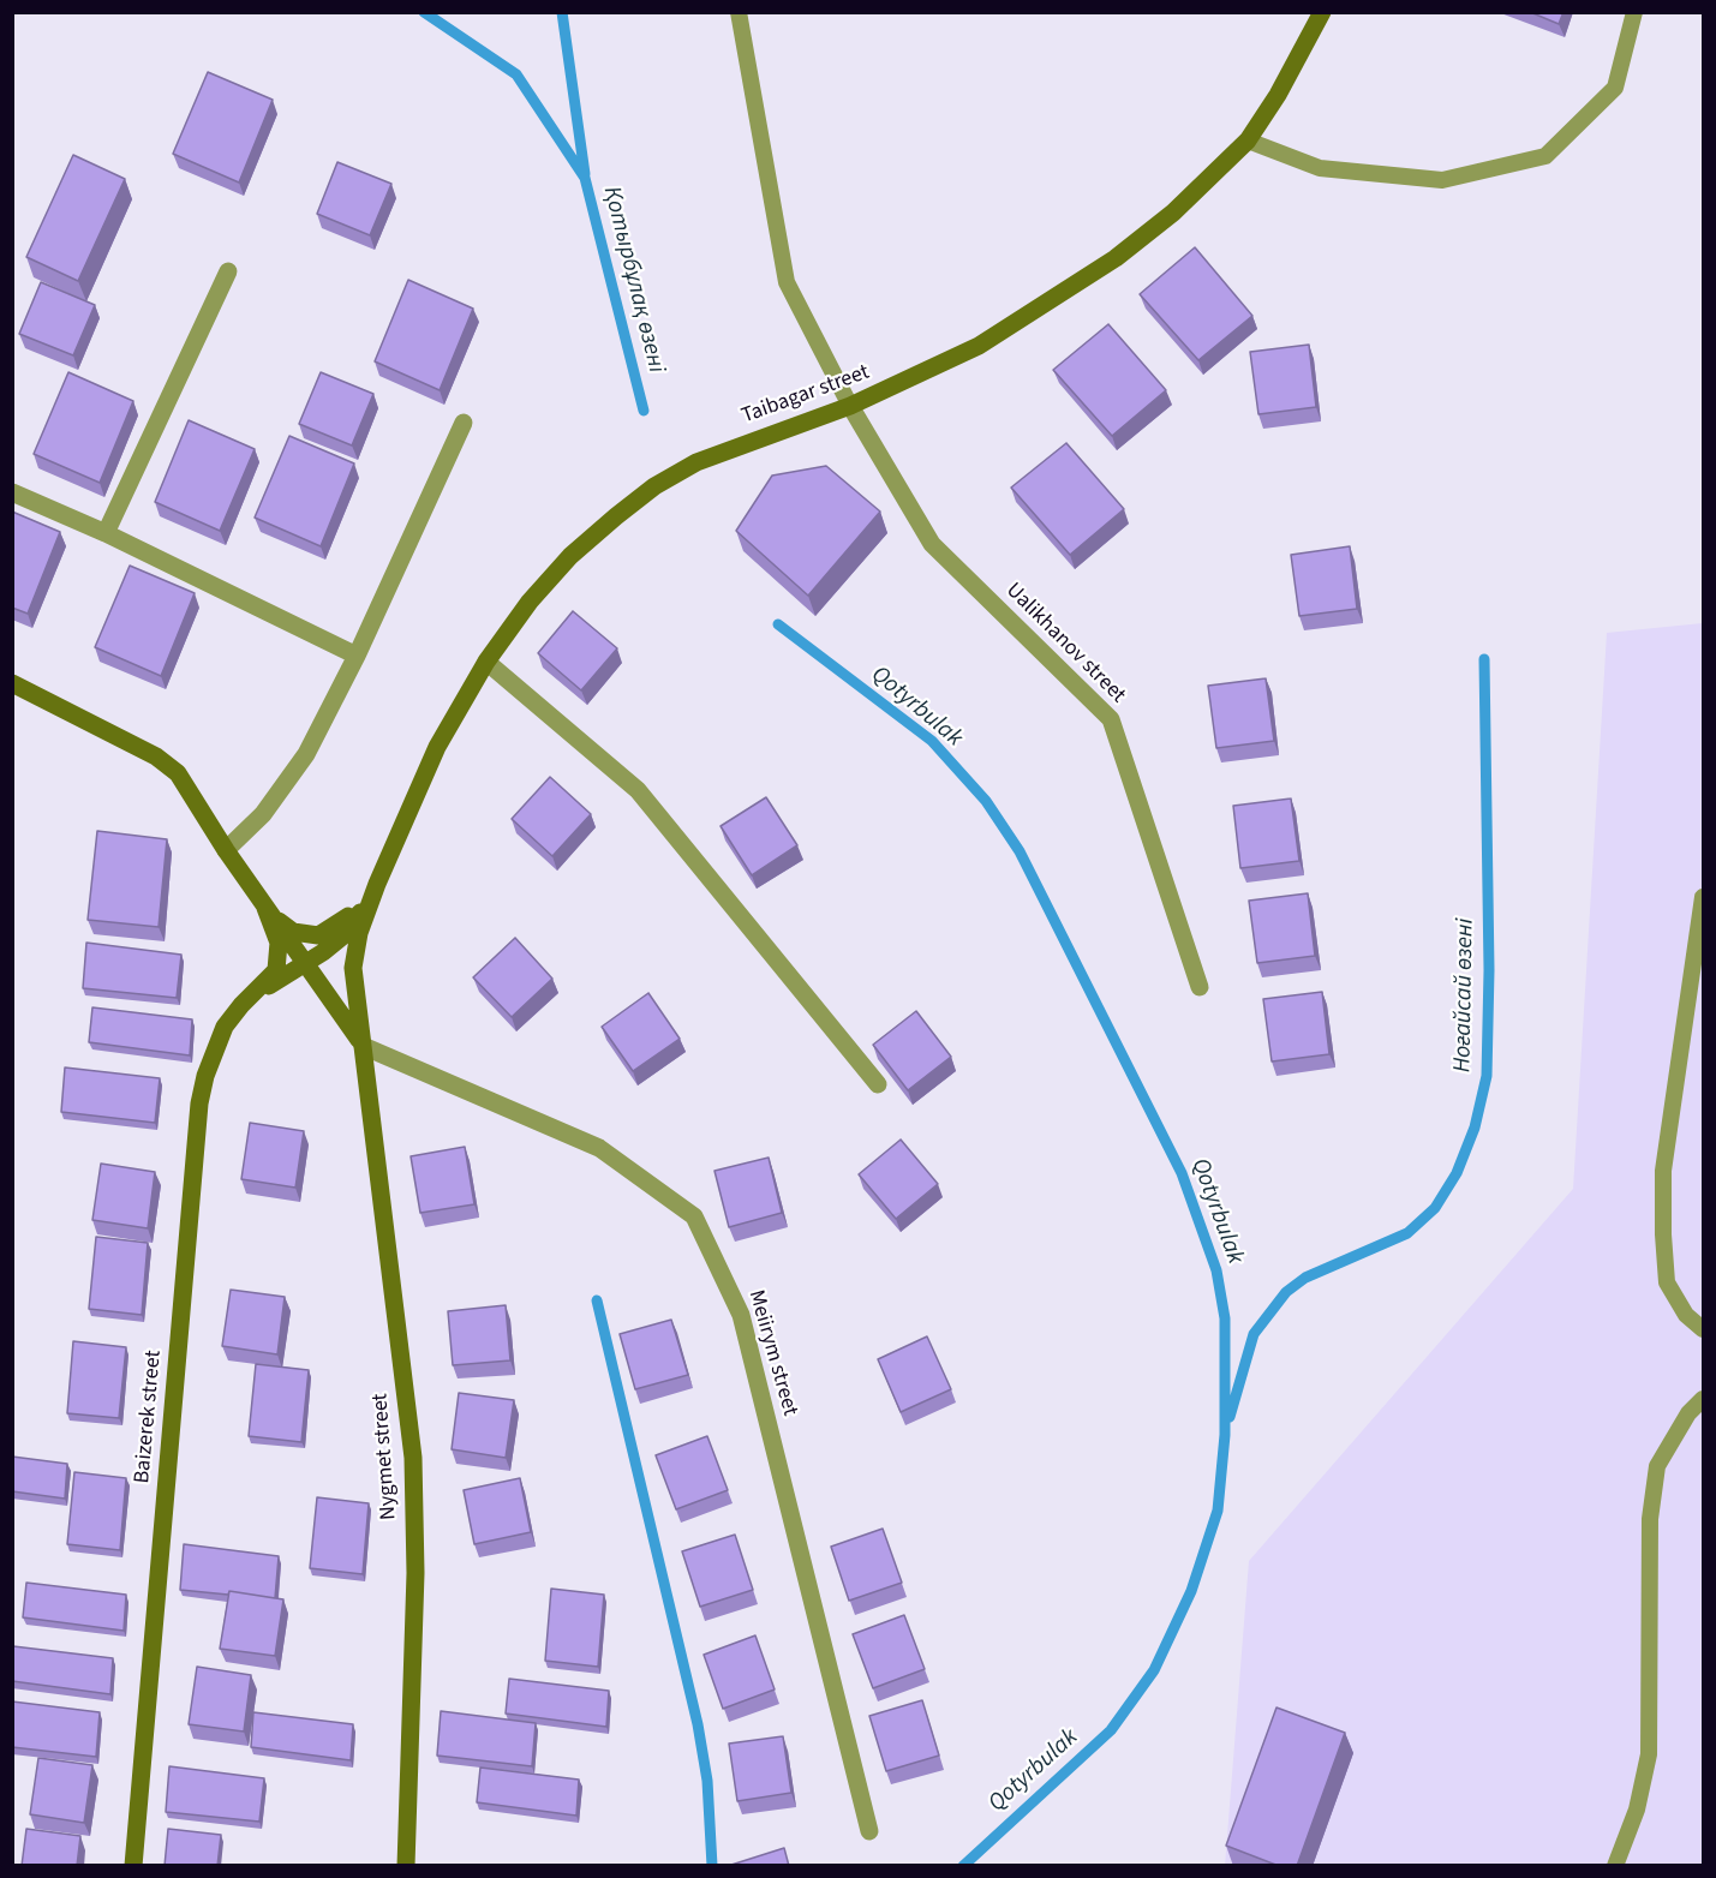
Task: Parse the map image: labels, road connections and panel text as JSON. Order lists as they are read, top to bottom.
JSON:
{
  "streets": {
    "main road": ["Taibagar street", "Baizerek street", "Nygmet street"],
    "street": ["Ualikhanov street", "Meiirym street"]
  },
  "crossings": [
    ["Taibagar street", "Ualikhanov street"],
    ["Taibagar street", "Nygmet street"],
    ["Meiirym street", "Nygmet street"]
  ],
  "water": ["Қотырбұлақ өзені", "Qotyrbulak", "Ноғайсай өзені"]
}
